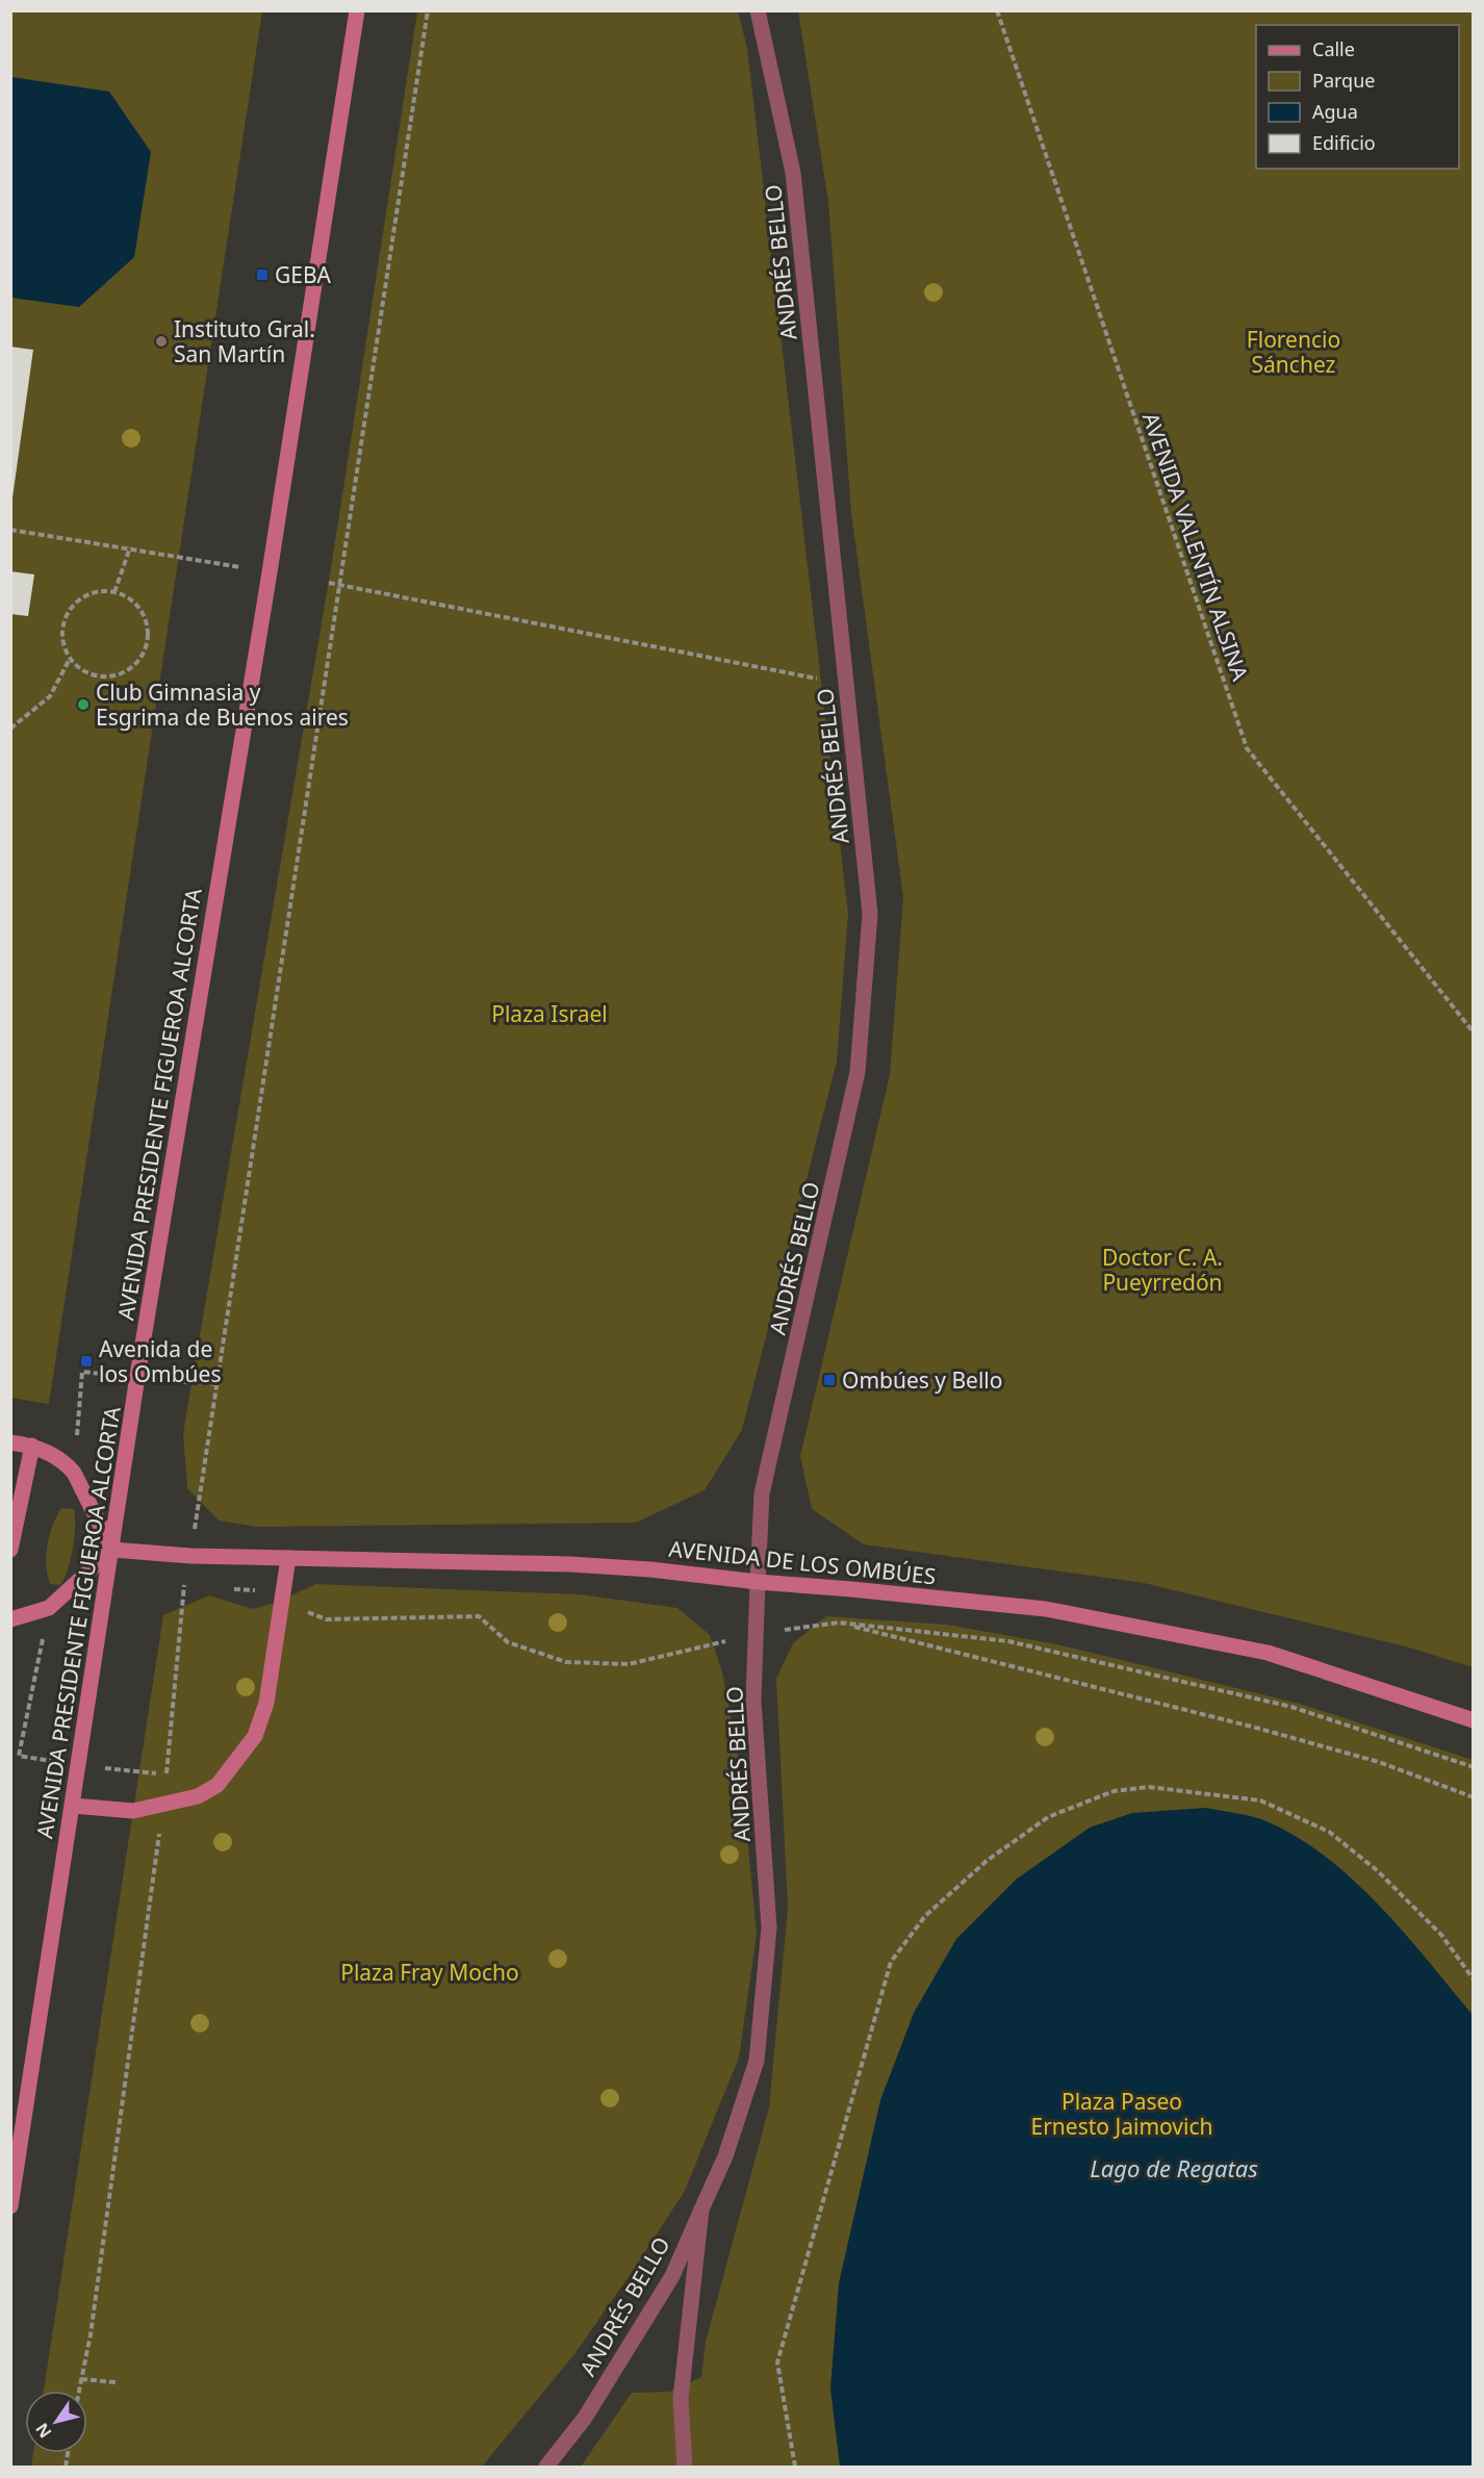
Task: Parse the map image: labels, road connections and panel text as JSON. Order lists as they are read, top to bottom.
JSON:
{
  "streets": {
    "main road": ["AVENIDA PRESIDENTE FIGUEROA ALCORTA", "AVENIDA DE LOS OMBÚES"],
    "street": ["ANDRÉS BELLO"],
    "path": ["AVENIDA VALENTÍN ALSINA"]
  },
  "crossings": [
    ["ANDRÉS BELLO", "AVENIDA DE LOS OMBÚES"],
    ["AVENIDA PRESIDENTE FIGUEROA ALCORTA", "AVENIDA DE LOS OMBÚES"]
  ],
  "water": ["Lago de Regatas"],
  "parks": [
    "Florencio Sánchez",
    "Plaza Israel",
    "Doctor C. A. Pueyrredón",
    "Plaza Fray Mocho",
    "Plaza Paseo Ernesto Jaimovich"
  ],
  "places": {
    "transit": ["GEBA", "Avenida de los Ombúes", "Ombúes y Bello"],
    "other": ["Instituto Gral. San Martín", "Club Gimnasia y Esgrima de Buenos aires"]
  },
  "legend": [
    "Calle",
    "Parque",
    "Agua",
    "Edificio"
  ],
  "north": "bottom left"
}
